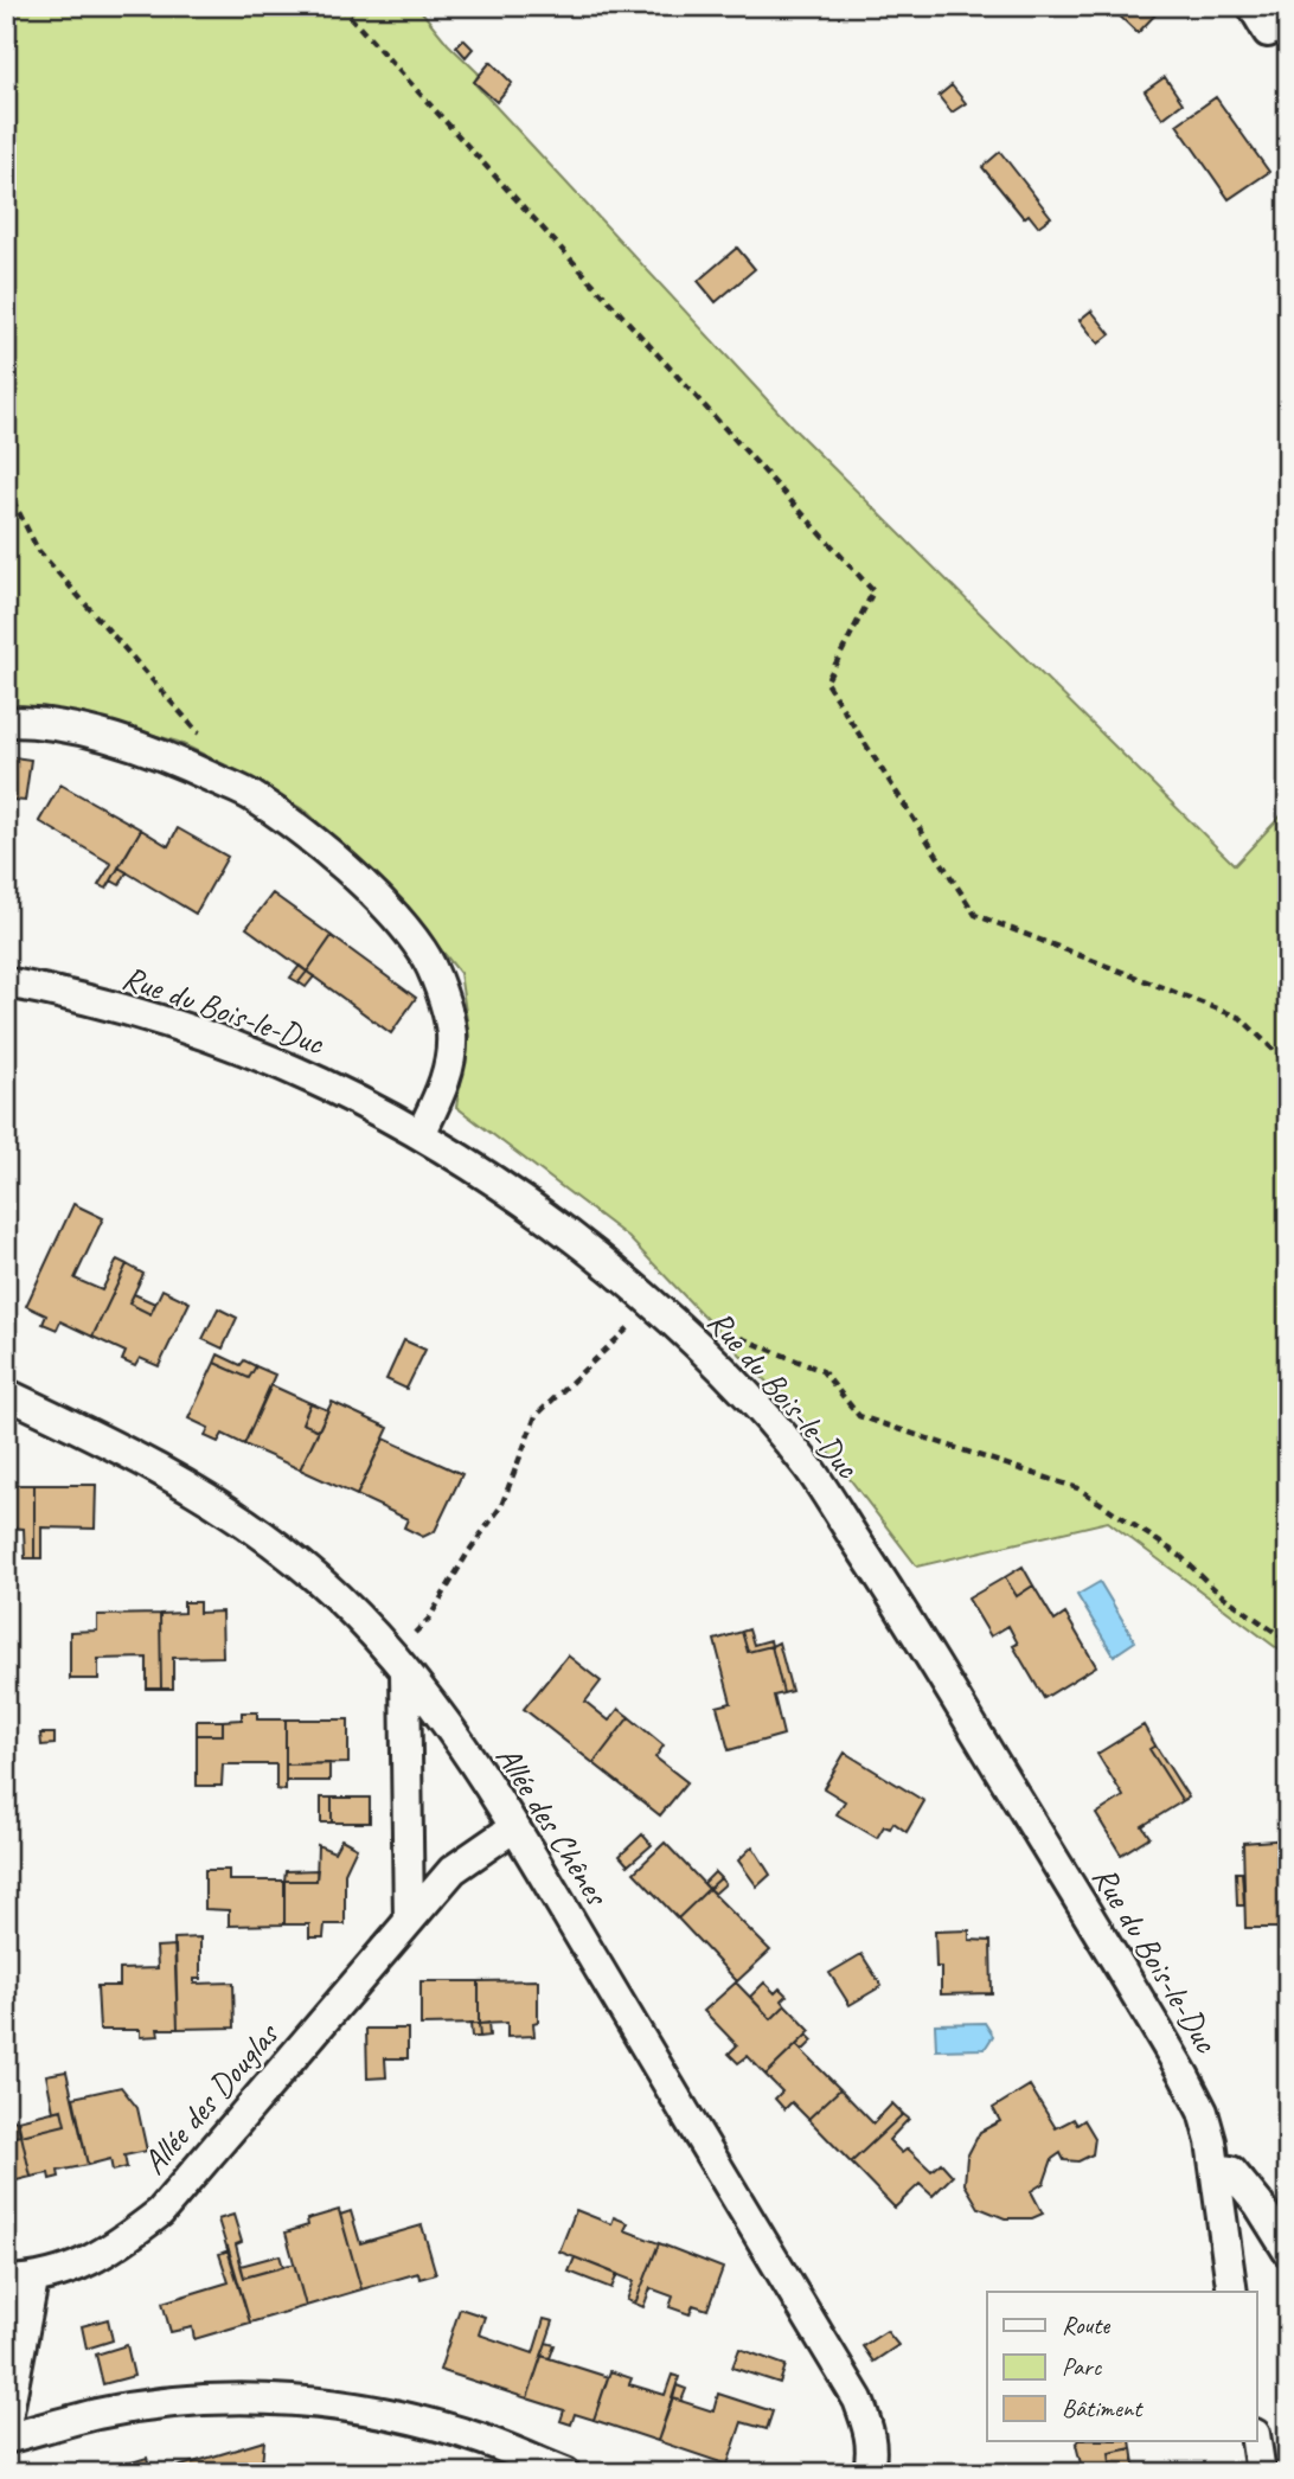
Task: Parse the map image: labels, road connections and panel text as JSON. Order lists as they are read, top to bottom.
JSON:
{
  "streets": {
    "street": ["Rue du Bois-le-Duc", "Allée des Chênes", "Allée des Douglas"]
  },
  "crossings": [
    ["Allée des Chênes", "Allée des Douglas"]
  ],
  "legend": ["Route", "Parc", "Bâtiment"]
}
